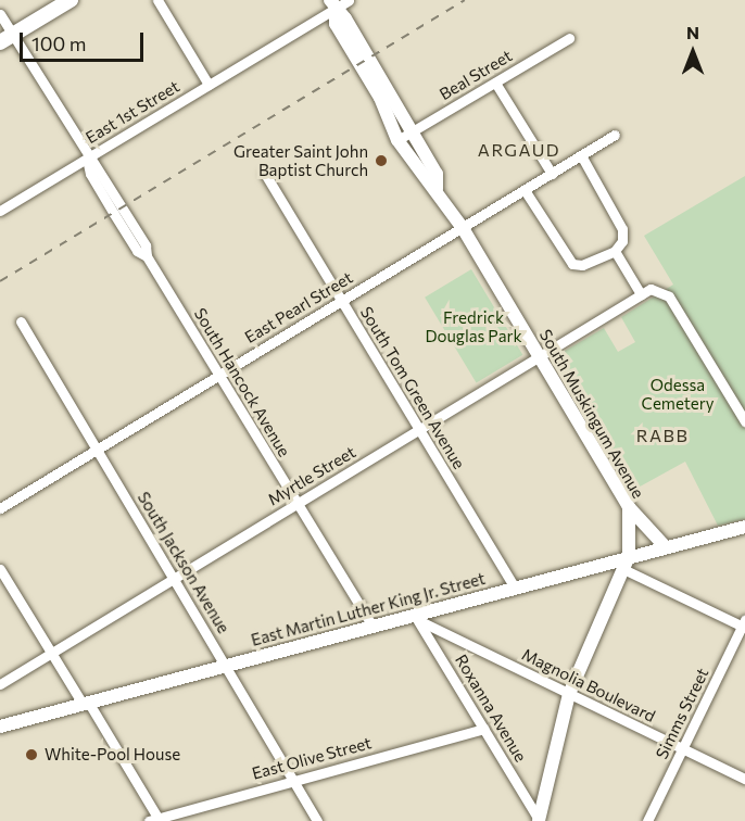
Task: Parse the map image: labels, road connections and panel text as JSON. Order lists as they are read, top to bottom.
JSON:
{
  "streets": {
    "street": [
      "Beal Street",
      "East 1st Street",
      "East Pearl Street",
      "South Hancock Avenue",
      "South Tom Green Avenue",
      "South Muskingum Avenue",
      "Myrtle Street",
      "South Jackson Avenue",
      "East Martin Luther King Jr. Street",
      "Magnolia Boulevard",
      "Roxanna Avenue",
      "Simms Street",
      "East Olive Street"
    ]
  },
  "crossings": [
    ["Beal Street", "South Muskingum Avenue"],
    ["East 1st Street", "South Hancock Avenue"],
    ["East 1st Street", "South Muskingum Avenue"],
    ["East Pearl Street", "South Hancock Avenue"],
    ["East Pearl Street", "South Tom Green Avenue"],
    ["East Pearl Street", "South Muskingum Avenue"],
    ["East Pearl Street", "South Jackson Avenue"],
    ["South Hancock Avenue", "Myrtle Street"],
    ["South Hancock Avenue", "East Martin Luther King Jr. Street"],
    ["South Tom Green Avenue", "Myrtle Street"],
    ["South Tom Green Avenue", "East Martin Luther King Jr. Street"],
    ["South Muskingum Avenue", "Myrtle Street"],
    ["South Muskingum Avenue", "East Martin Luther King Jr. Street"],
    ["South Muskingum Avenue", "Magnolia Boulevard"],
    ["South Muskingum Avenue", "Roxanna Avenue"],
    ["Myrtle Street", "South Jackson Avenue"],
    ["South Jackson Avenue", "East Martin Luther King Jr. Street"],
    ["South Jackson Avenue", "East Olive Street"],
    ["East Martin Luther King Jr. Street", "Magnolia Boulevard"],
    ["East Martin Luther King Jr. Street", "Roxanna Avenue"],
    ["Magnolia Boulevard", "Roxanna Avenue"],
    ["Magnolia Boulevard", "Simms Street"],
    ["Roxanna Avenue", "East Olive Street"]
  ],
  "districts": ["ARGAUD", "RABB"],
  "parks": ["Fredrick Douglas Park", "Odessa Cemetery"],
  "places": ["Greater Saint John Baptist Church", "White-Pool House"],
  "scale_bar": "100 m",
  "north": "top"
}
